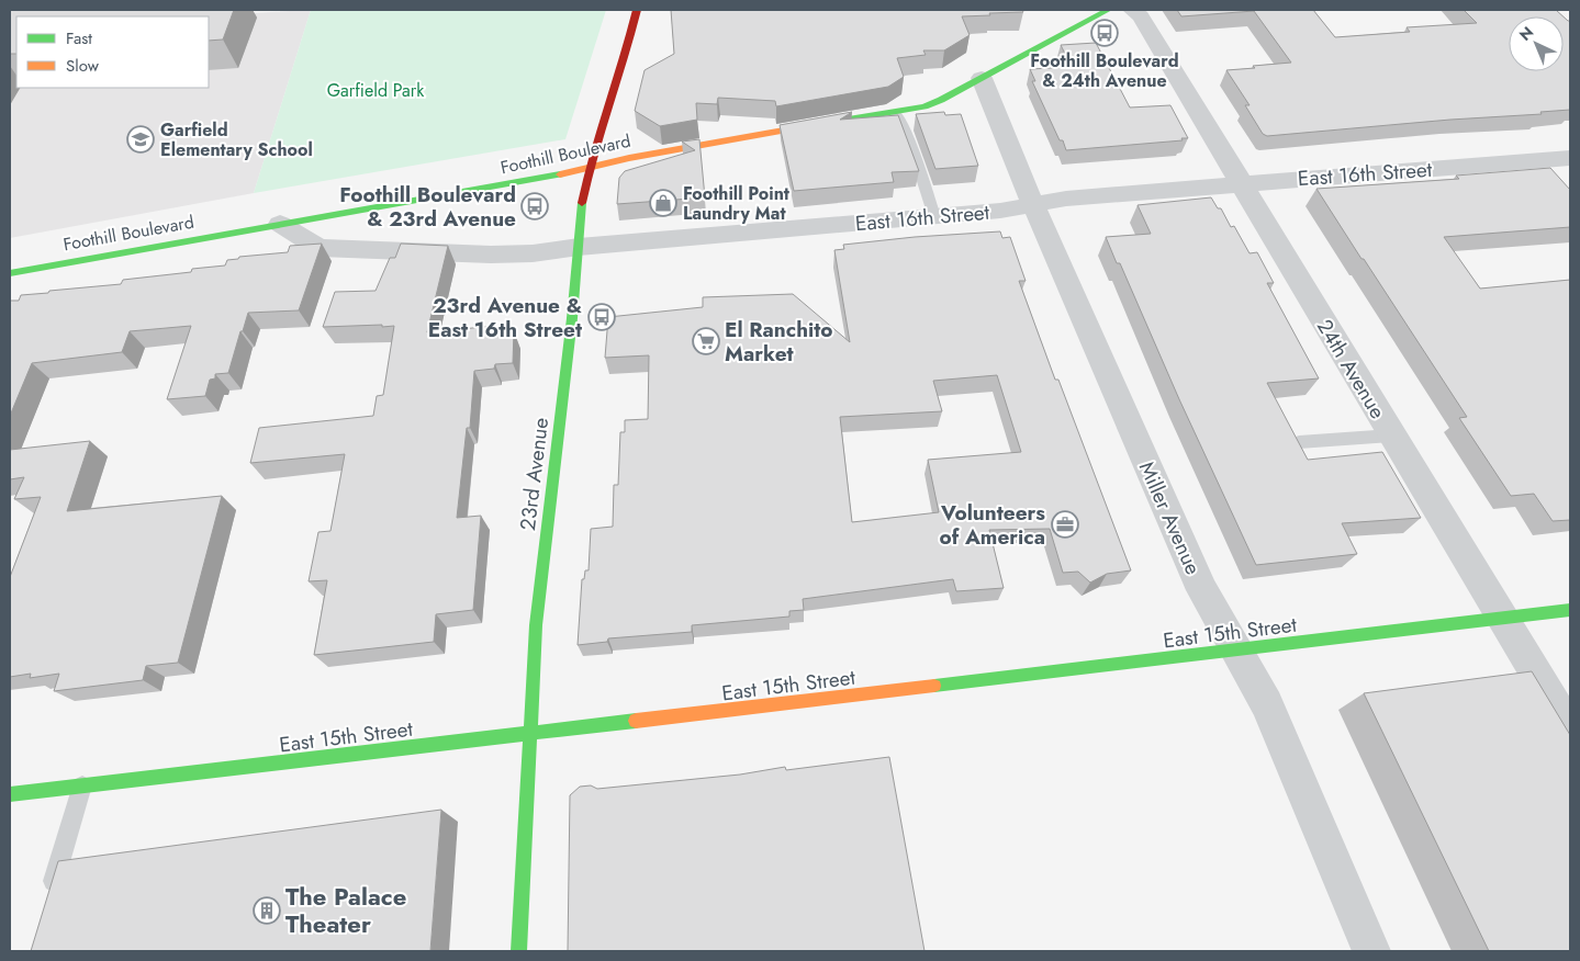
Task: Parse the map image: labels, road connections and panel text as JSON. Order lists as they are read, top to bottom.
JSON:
{
  "streets": {
    "street": [
      "Foothill Boulevard",
      "East 16th Street",
      "24th Avenue",
      "23rd Avenue",
      "Miller Avenue",
      "East 15th Street"
    ]
  },
  "crossings": [
    ["Foothill Boulevard", "East 16th Street"],
    ["Foothill Boulevard", "23rd Avenue"],
    ["Foothill Boulevard", "Miller Avenue"],
    ["East 16th Street", "24th Avenue"],
    ["East 16th Street", "23rd Avenue"],
    ["East 16th Street", "Miller Avenue"],
    ["24th Avenue", "East 15th Street"],
    ["23rd Avenue", "East 15th Street"],
    ["Miller Avenue", "East 15th Street"]
  ],
  "parks": ["Garfield Park"],
  "places": {
    "bus stop": ["Foothill Boulevard & 24th Avenue", "Foothill Boulevard & 23rd Avenue", "23rd Avenue & East 16th Street"],
    "school or university": ["Garfield Elementary School"],
    "shop": ["Foothill Point Laundry Mat"],
    "supermarket": ["El Ranchito Market"],
    "office": ["Volunteers of America"],
    "building": ["The Palace Theater"]
  },
  "legend": ["Fast", "Slow"],
  "north": "top left"
}
